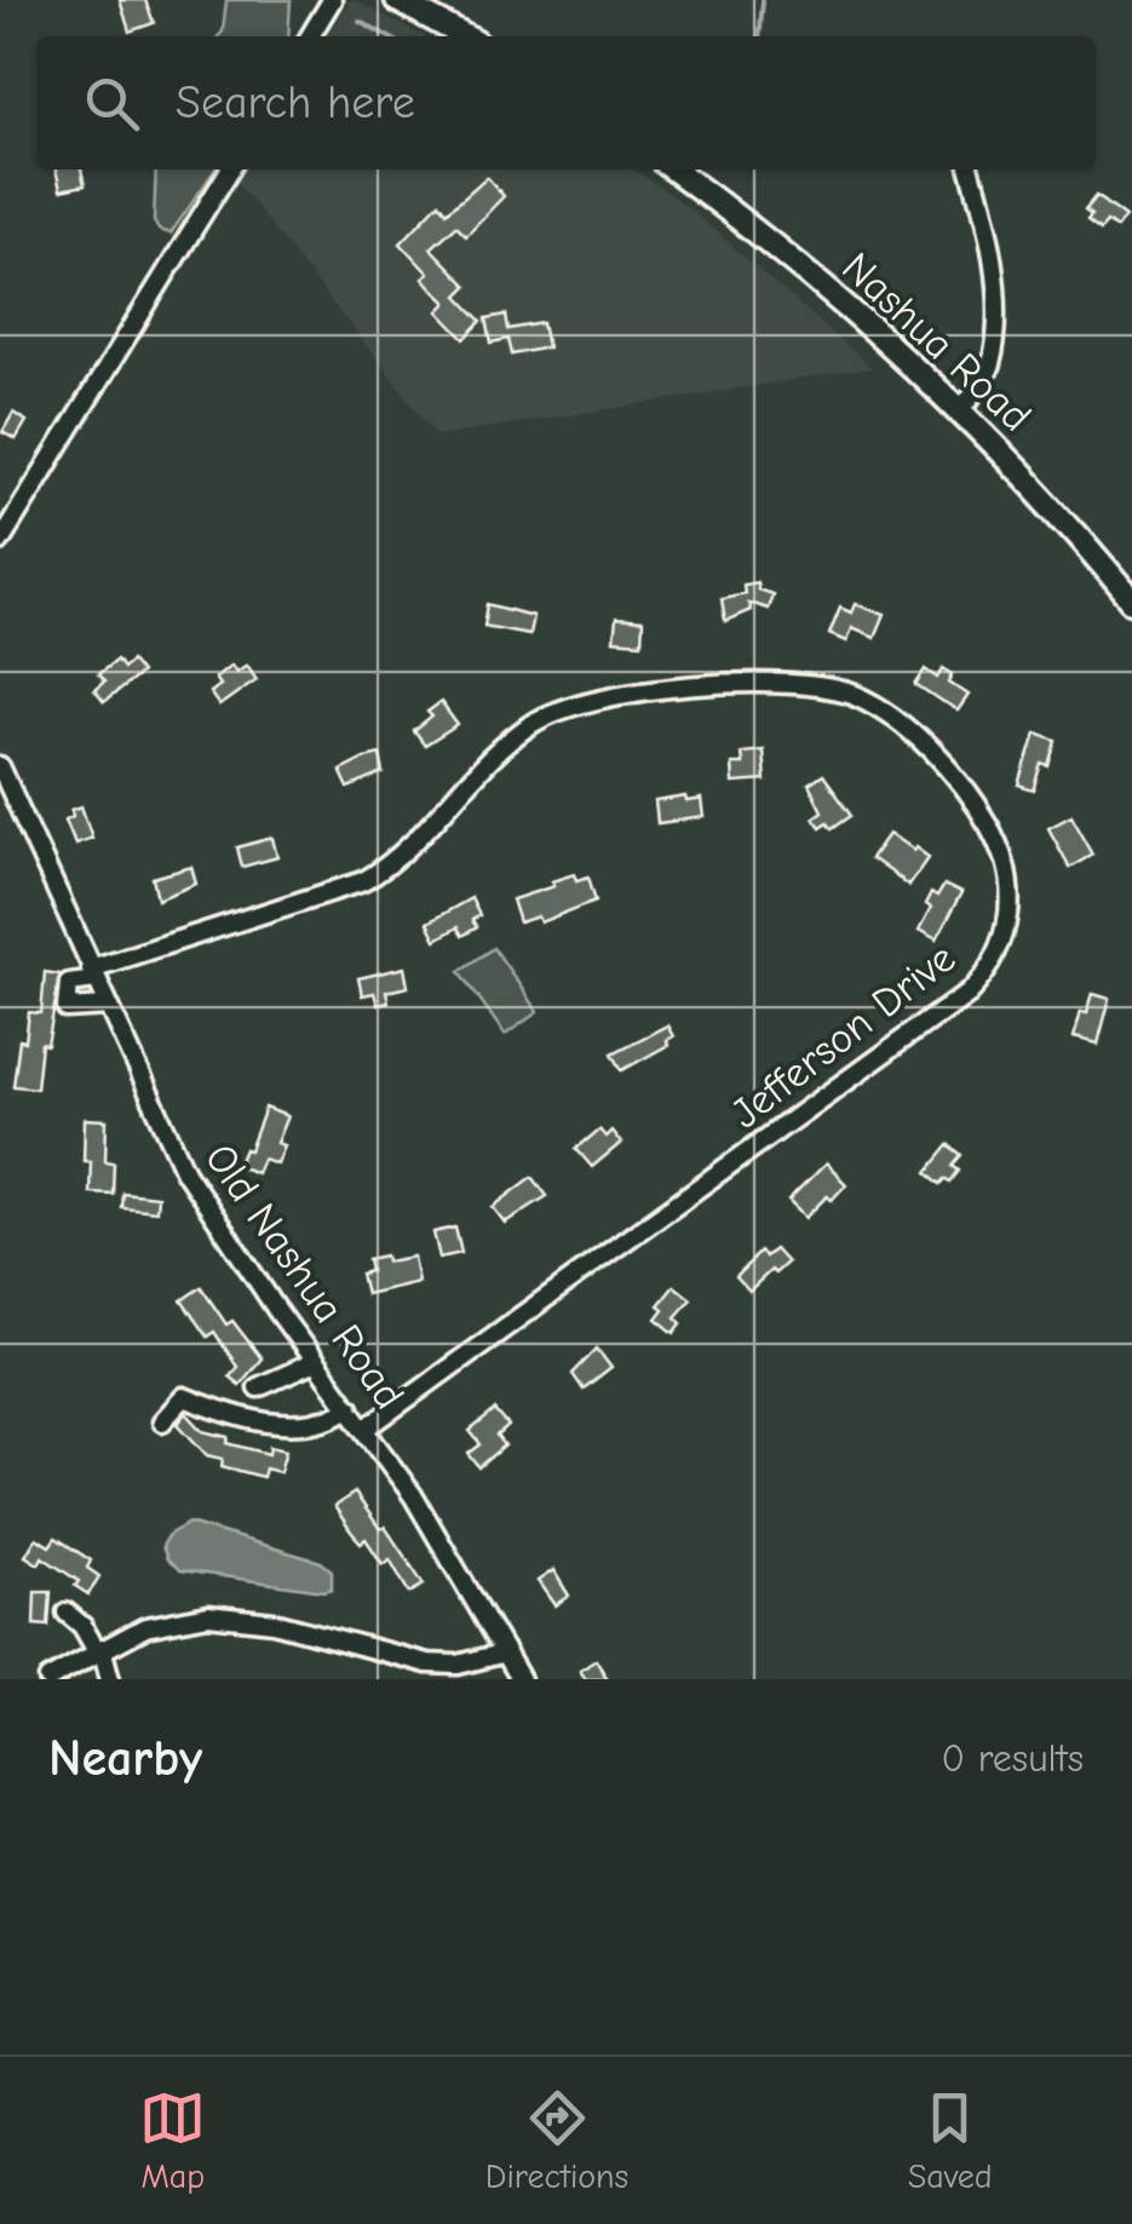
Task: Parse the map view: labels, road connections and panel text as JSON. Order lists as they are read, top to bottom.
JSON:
{
  "streets": {
    "main road": ["Nashua Road"],
    "street": ["Jefferson Drive", "Old Nashua Road"]
  },
  "crossings": [
    ["Jefferson Drive", "Old Nashua Road"]
  ],
  "page": {
    "search": "Search here",
    "heading": ["Nearby", "0 results"],
    "nav": ["Map", "Directions", "Saved"]
  }
}
